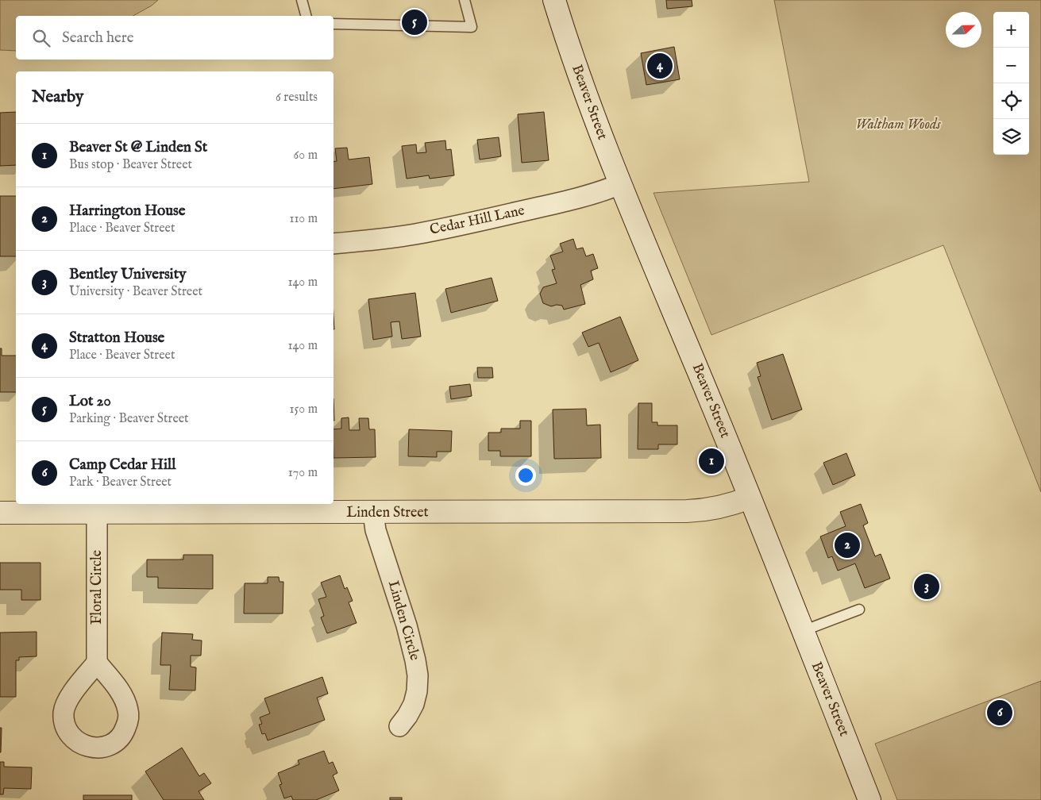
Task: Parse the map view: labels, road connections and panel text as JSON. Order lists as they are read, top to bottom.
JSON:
{
  "streets": {
    "main road": ["Beaver Street", "Linden Street"],
    "street": ["Cedar Hill Lane", "Floral Circle", "Linden Circle"]
  },
  "crossings": [
    ["Beaver Street", "Cedar Hill Lane"],
    ["Beaver Street", "Linden Street"],
    ["Linden Street", "Floral Circle"],
    ["Linden Street", "Linden Circle"]
  ],
  "parks": ["Waltham Woods"],
  "north": "right",
  "page": {
    "pins": [
      "5",
      "4",
      "1",
      "2",
      "3",
      "6"
    ],
    "map_buttons": ["+", "−"],
    "search": "Search here",
    "heading": ["Nearby", "6 results"],
    "list": [
      {
        "mark": "1",
        "name": "Beaver St @ Linden St",
        "note": "Bus stop · Beaver Street",
        "value": "60 m"
      },
      {
        "mark": "2",
        "name": "Harrington House",
        "note": "Place · Beaver Street",
        "value": "110 m"
      },
      {
        "mark": "3",
        "name": "Bentley University",
        "note": "University · Beaver Street",
        "value": "140 m"
      },
      {
        "mark": "4",
        "name": "Stratton House",
        "note": "Place · Beaver Street",
        "value": "140 m"
      },
      {
        "mark": "5",
        "name": "Lot 20",
        "note": "Parking · Beaver Street",
        "value": "150 m"
      },
      {
        "mark": "6",
        "name": "Camp Cedar Hill",
        "note": "Park · Beaver Street",
        "value": "170 m"
      }
    ]
  }
}
